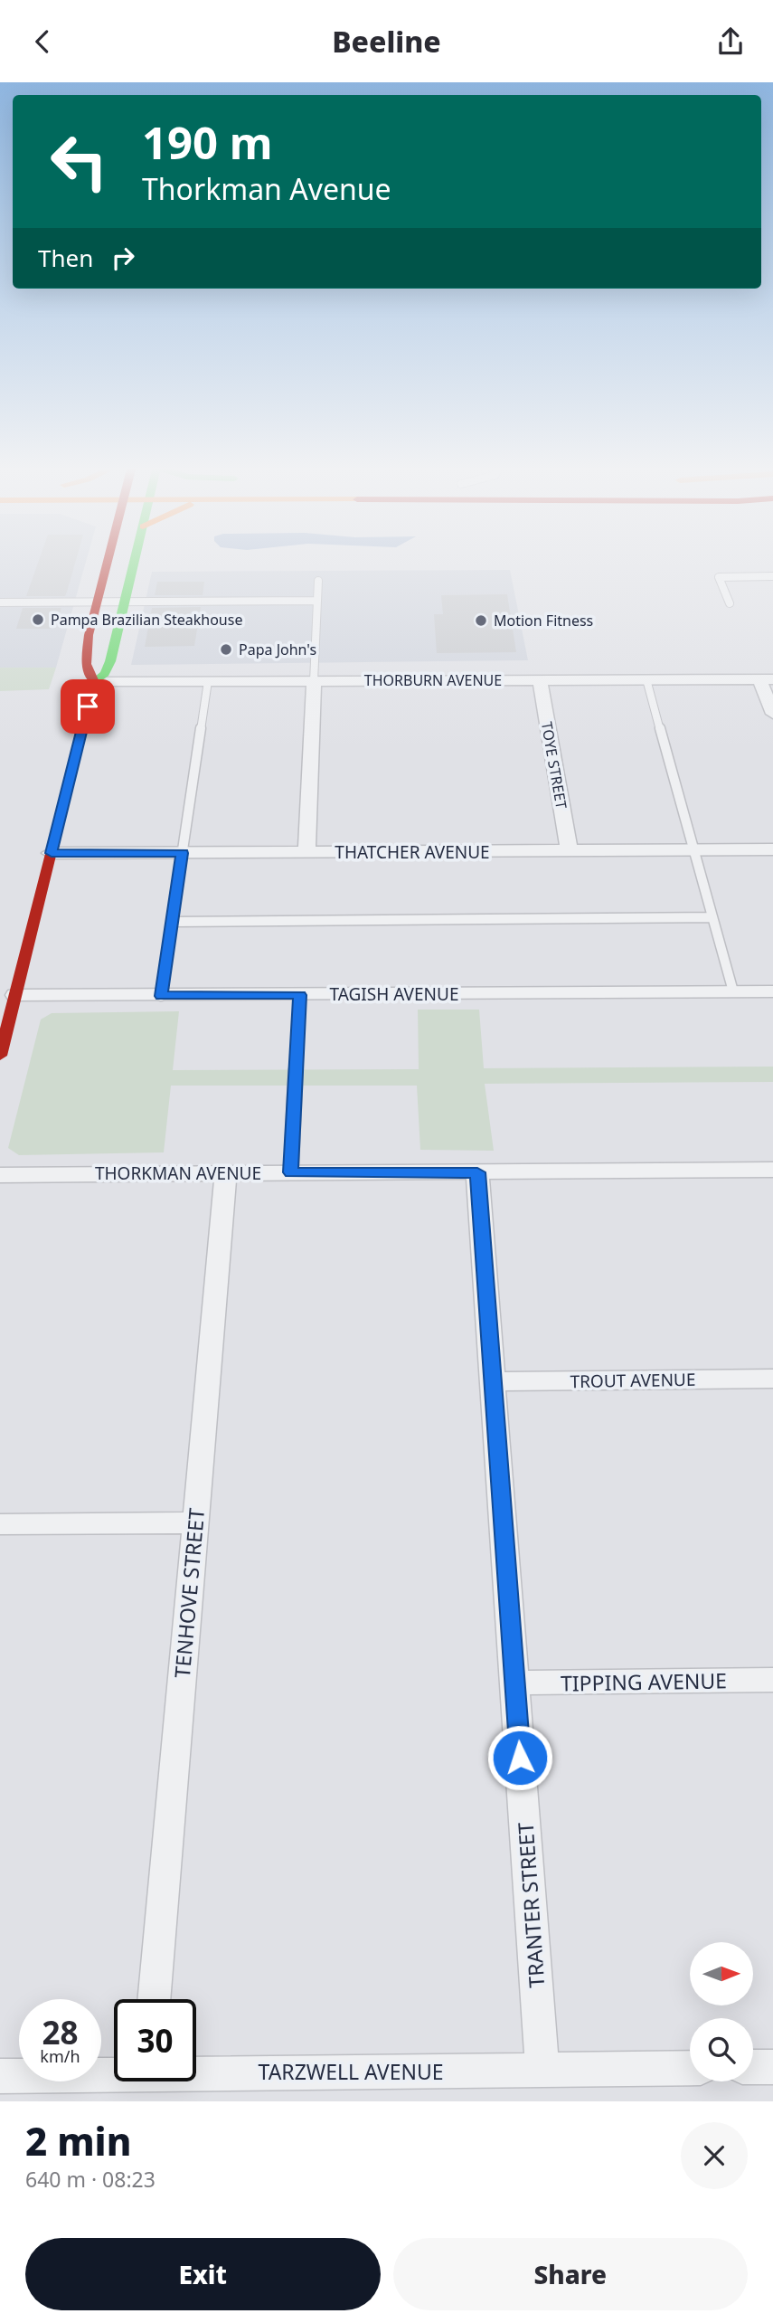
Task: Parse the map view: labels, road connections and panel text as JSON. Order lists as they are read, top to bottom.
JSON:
{
  "streets": {
    "street": [
      "THORBURN AVENUE",
      "TOYE STREET",
      "THATCHER AVENUE",
      "TAGISH AVENUE",
      "THORKMAN AVENUE",
      "TROUT AVENUE",
      "TENHOVE STREET",
      "TIPPING AVENUE",
      "TRANTER STREET",
      "TARZWELL AVENUE"
    ]
  },
  "crossings": [
    ["THORBURN AVENUE", "TOYE STREET"],
    ["TOYE STREET", "THATCHER AVENUE"],
    ["THORKMAN AVENUE", "TENHOVE STREET"],
    ["THORKMAN AVENUE", "TRANTER STREET"],
    ["TROUT AVENUE", "TRANTER STREET"],
    ["TIPPING AVENUE", "TRANTER STREET"],
    ["TRANTER STREET", "TARZWELL AVENUE"]
  ],
  "places": ["Pampa Brazilian Steakhouse", "Motion Fitness", "Papa John's"],
  "north": "right",
  "page": {
    "header": "Beeline",
    "turn": ["190 m", "Thorkman Avenue"],
    "then": "Then",
    "speed": "28 km/h",
    "limit": "30",
    "heading": ["2 min", "640 m · 08:23"],
    "buttons": ["Exit", "Share"]
  }
}
